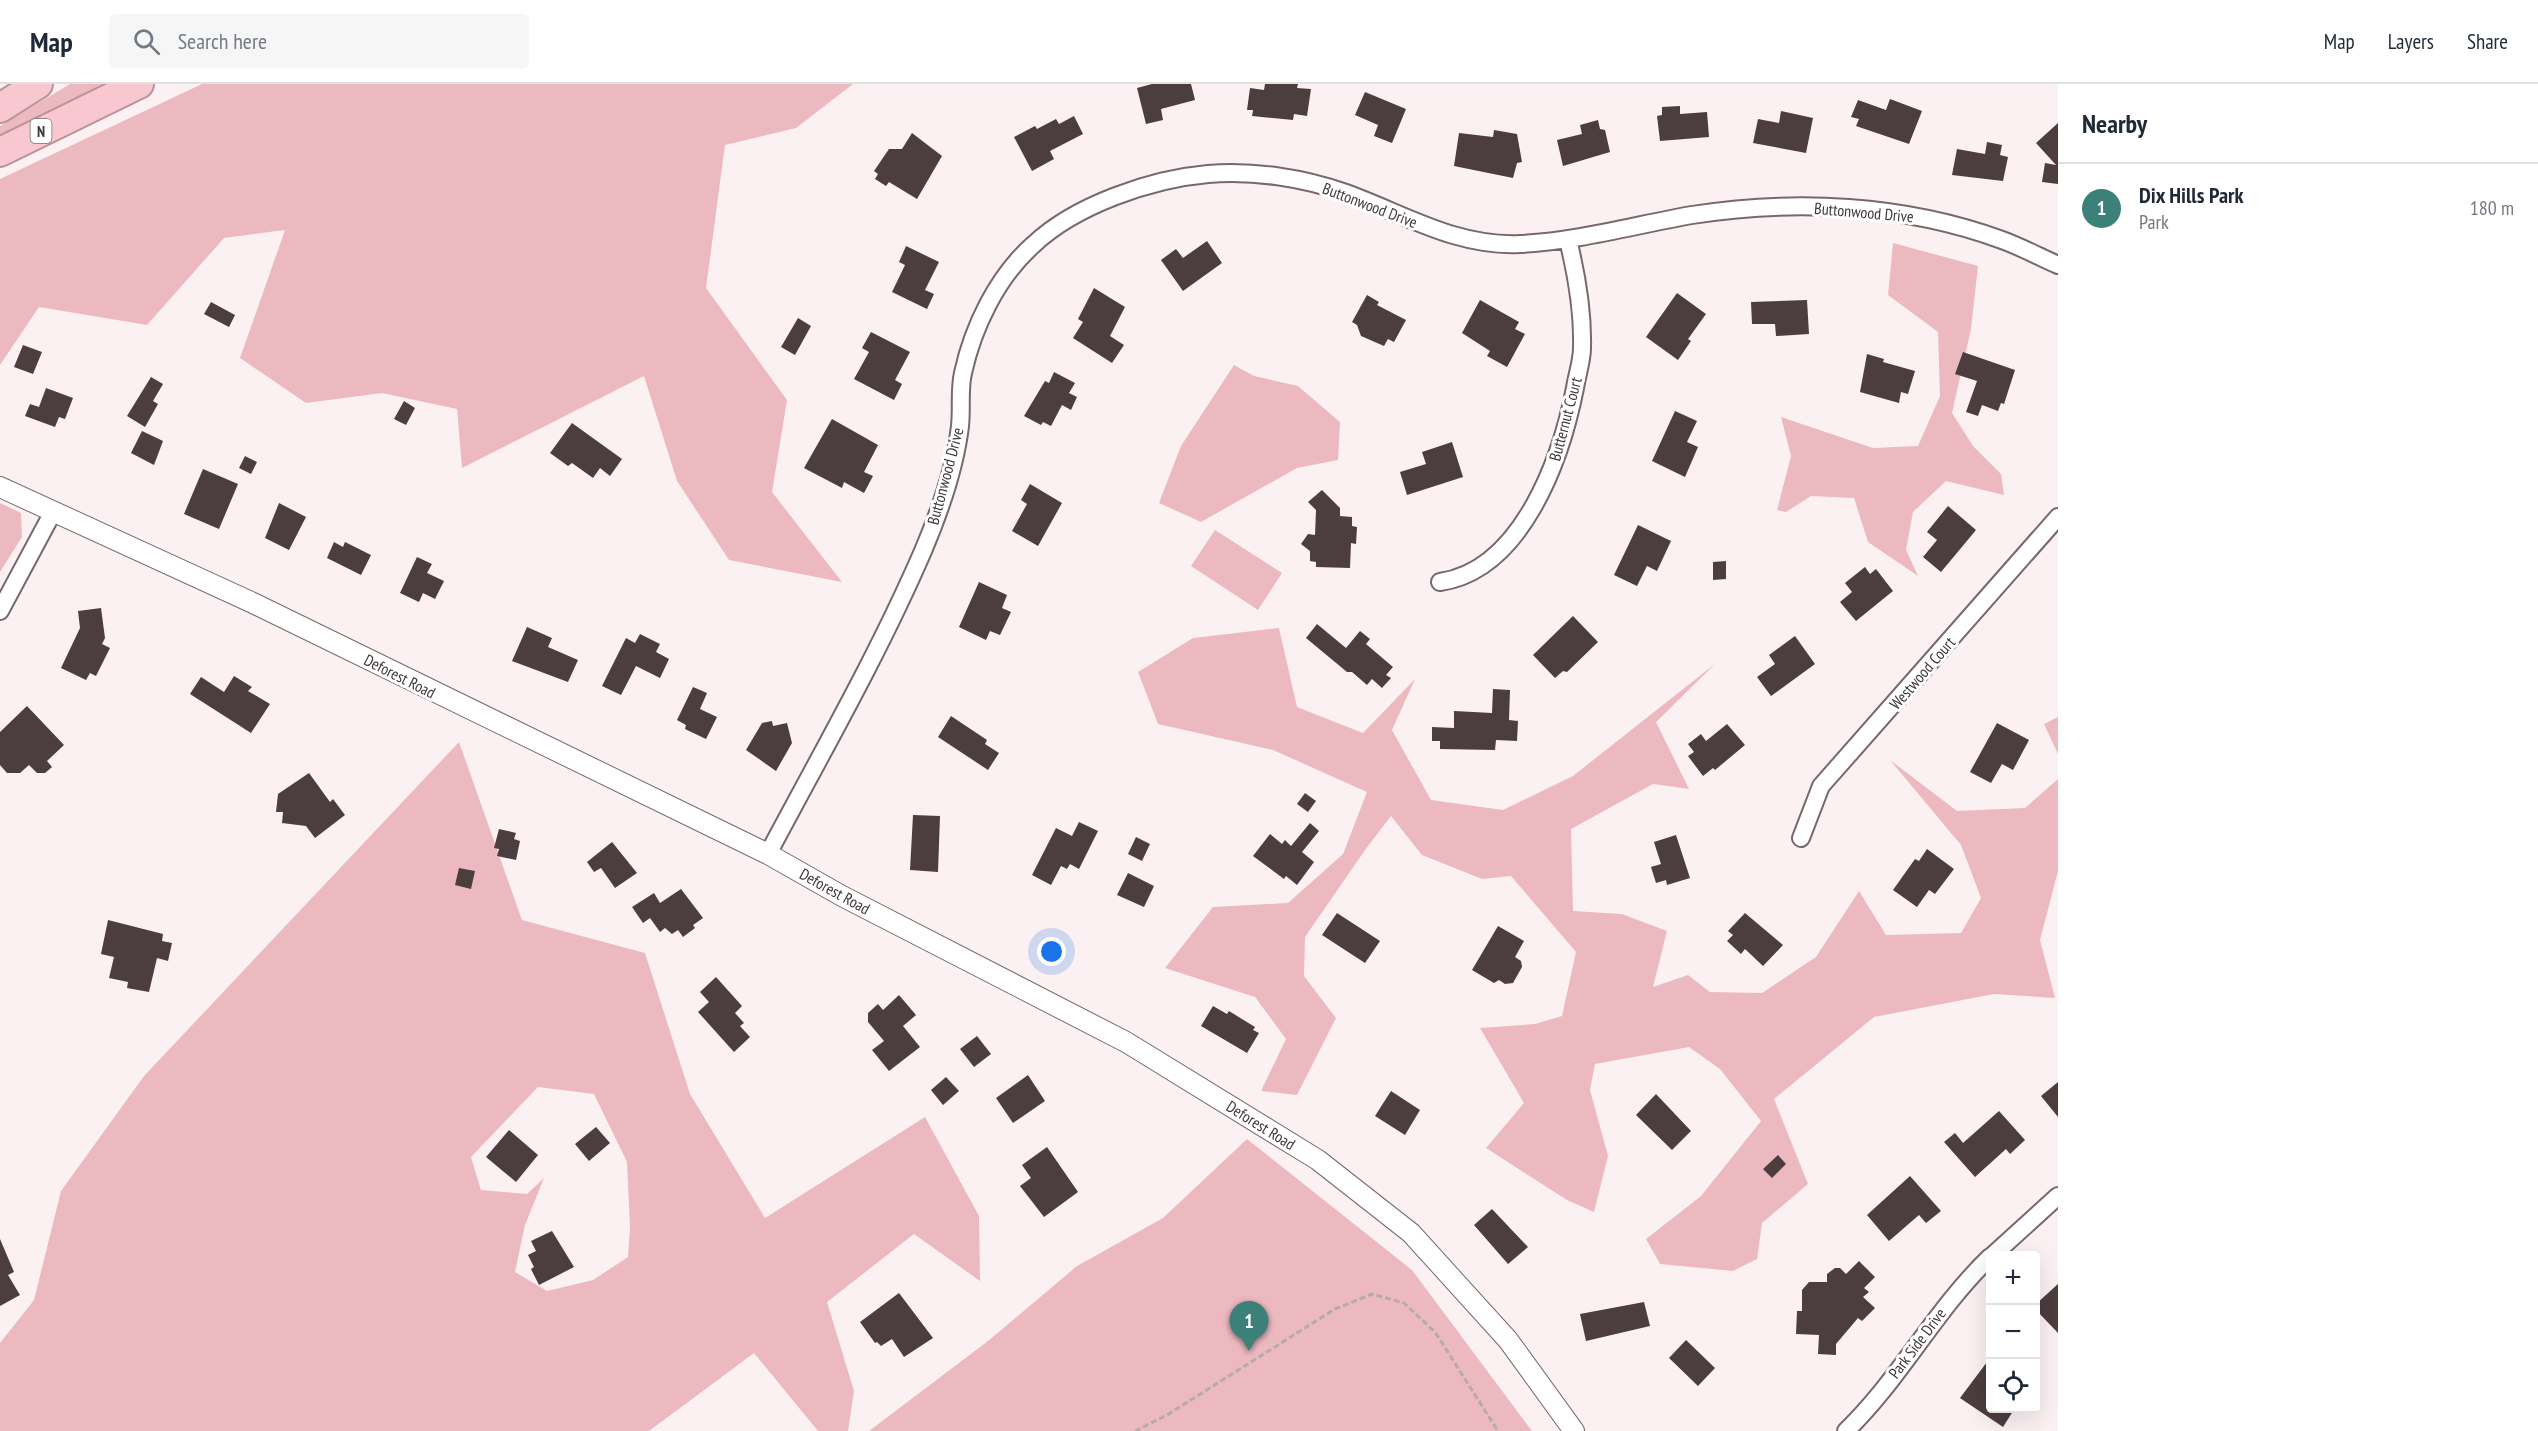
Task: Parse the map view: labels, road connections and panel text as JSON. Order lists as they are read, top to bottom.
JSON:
{
  "streets": {
    "highway": ["N"],
    "street": [
      "Buttonwood Drive",
      "Butternut Court",
      "Westwood Court",
      "Deforest Road",
      "Park Side Drive"
    ]
  },
  "crossings": [
    ["Buttonwood Drive", "Butternut Court"],
    ["Buttonwood Drive", "Deforest Road"]
  ],
  "page": {
    "header": "Map",
    "search": "Search here",
    "nav": ["Map", "Layers", "Share"],
    "heading": "Nearby",
    "list": [
      {
        "mark": "1",
        "name": "Dix Hills Park",
        "note": "Park",
        "value": "180 m"
      }
    ],
    "map_buttons": ["+", "−"],
    "pins": "1"
  }
}
